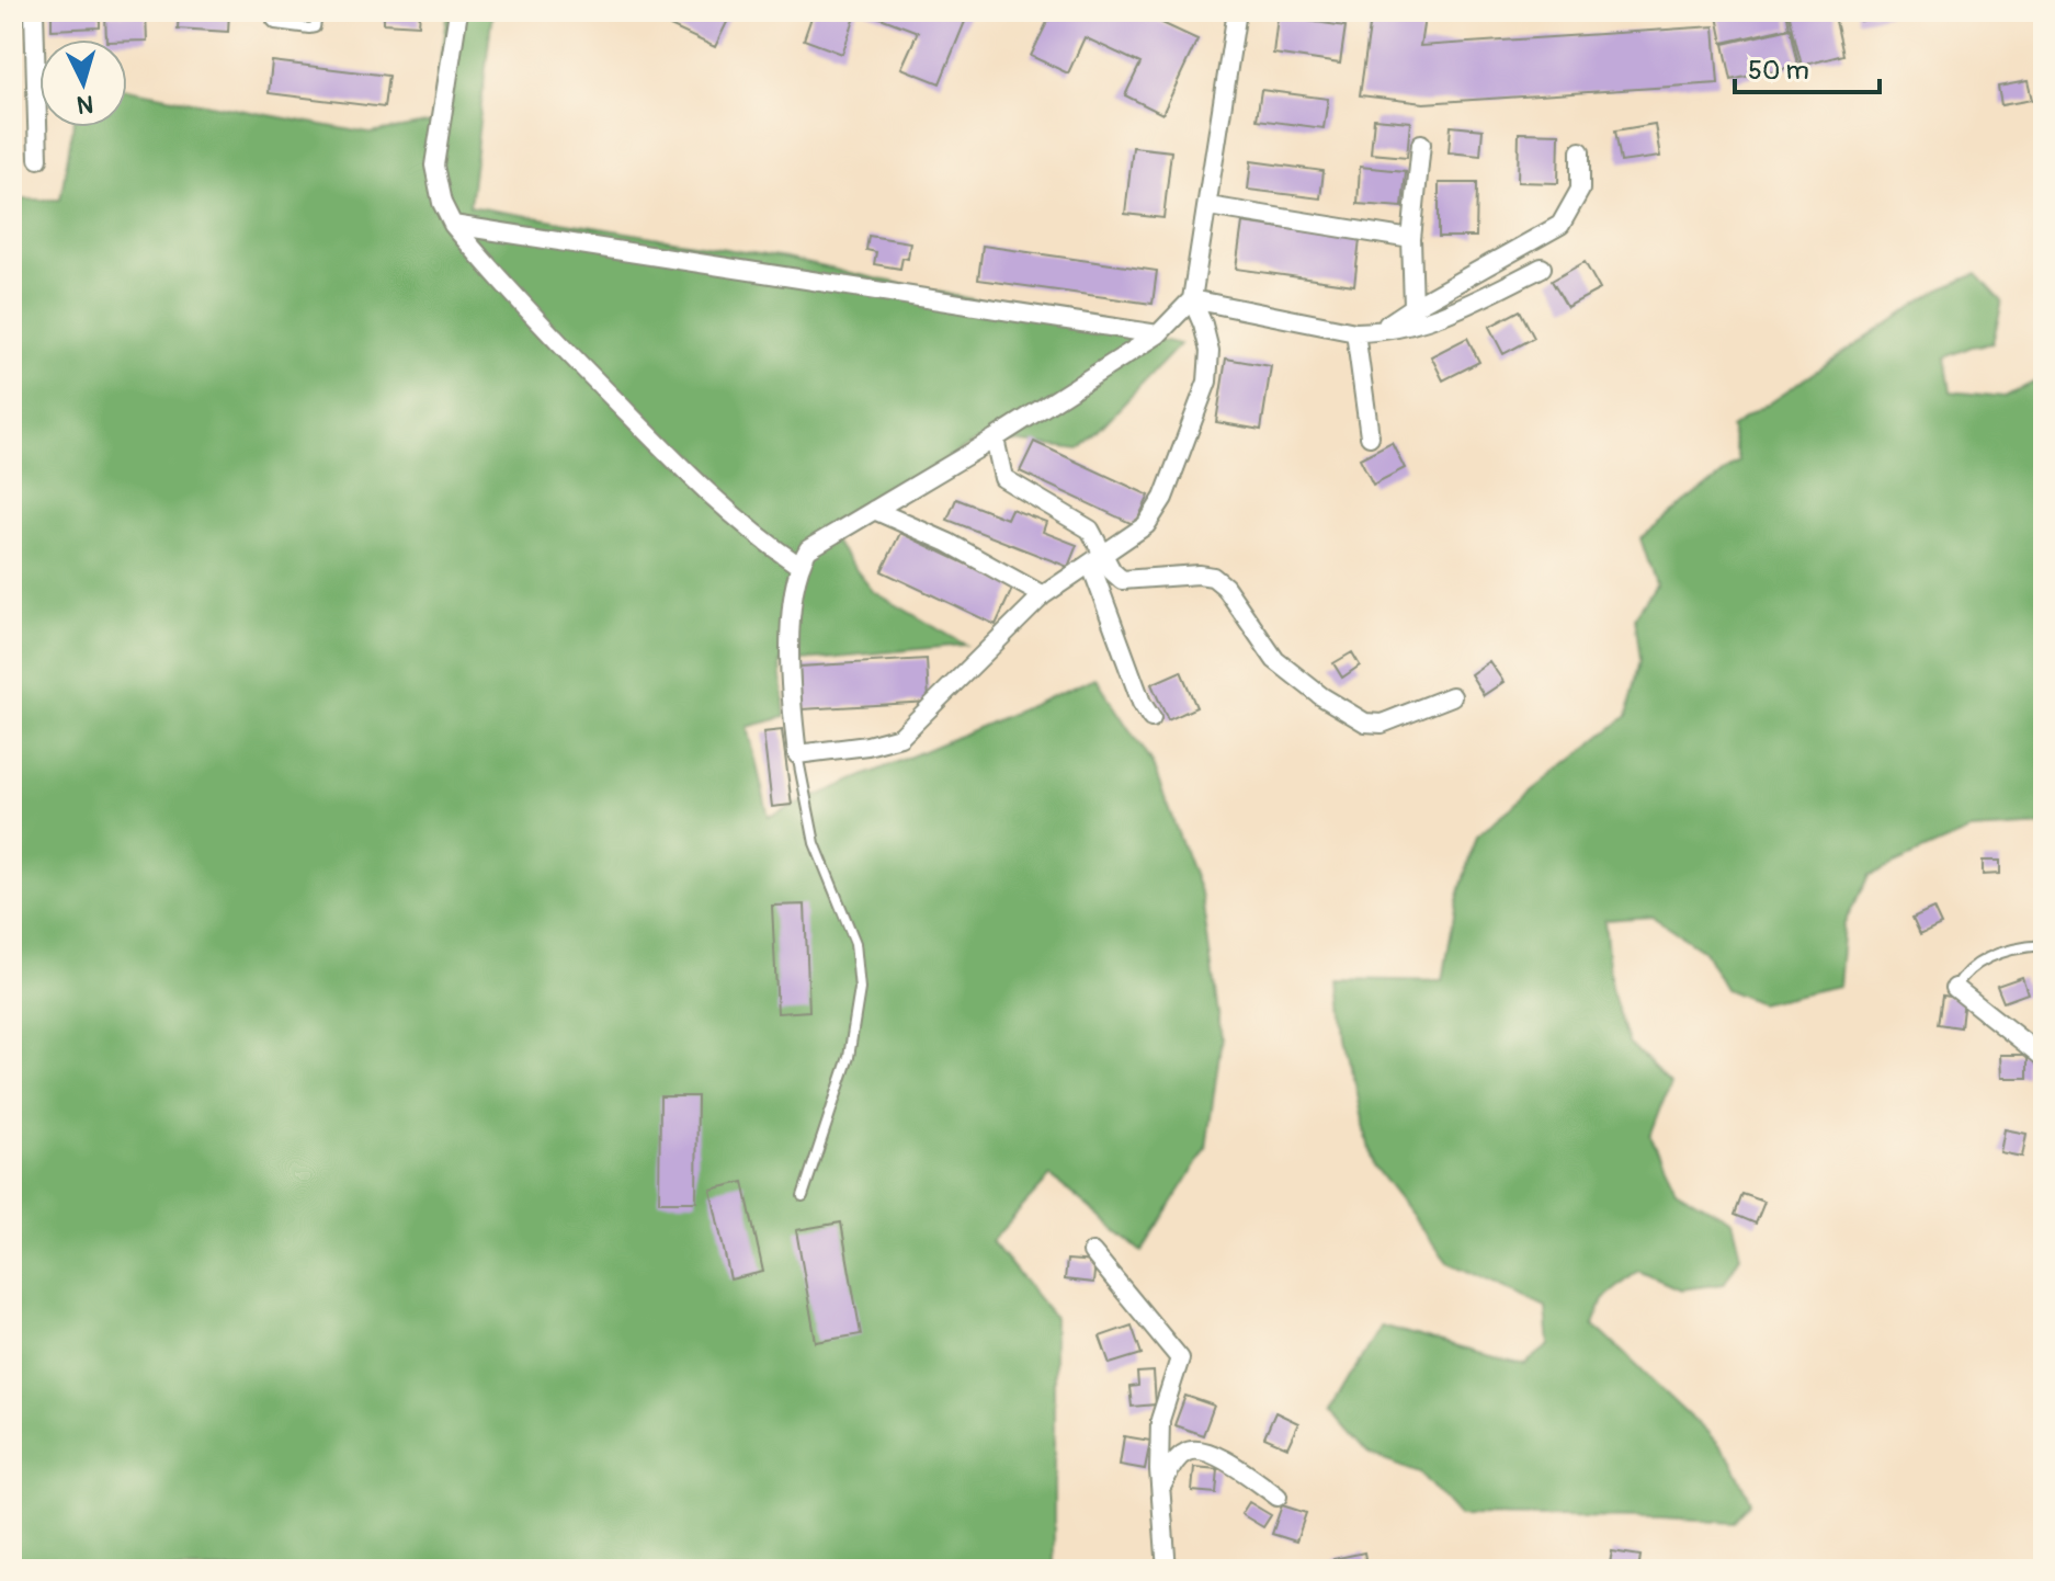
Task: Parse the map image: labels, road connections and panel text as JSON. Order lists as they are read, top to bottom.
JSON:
{
  "scale_bar": "50 m",
  "north": "bottom"
}
